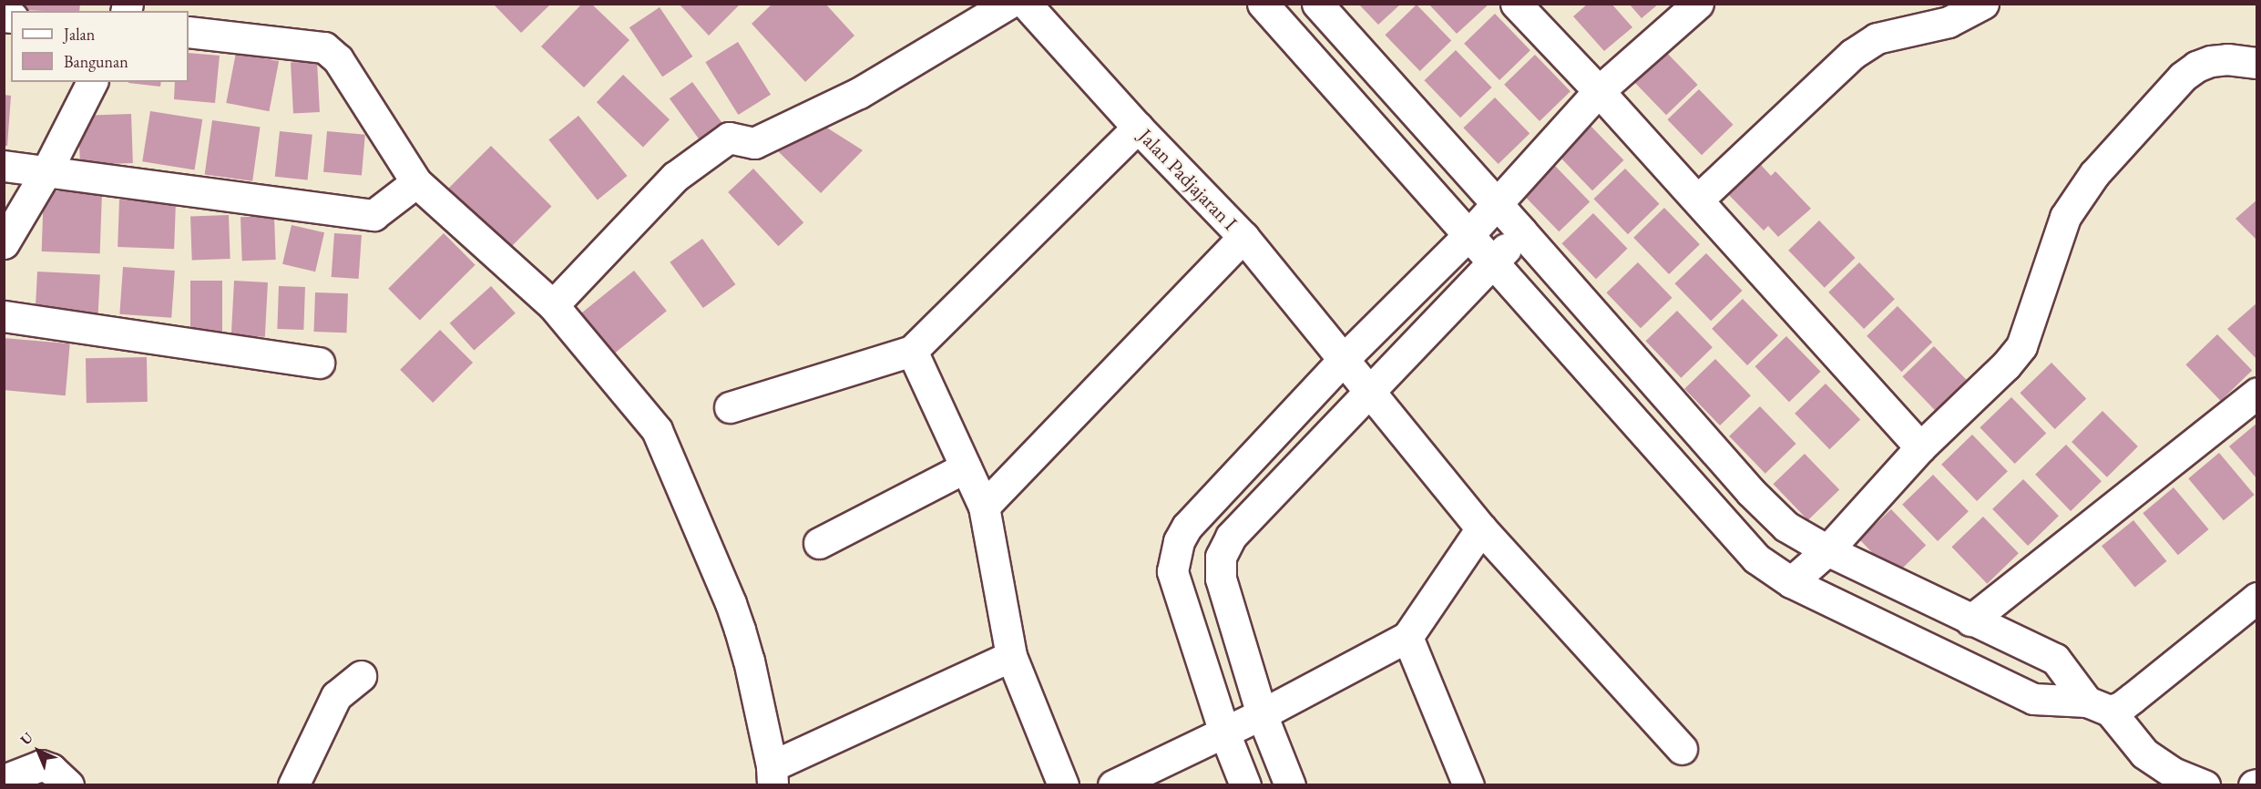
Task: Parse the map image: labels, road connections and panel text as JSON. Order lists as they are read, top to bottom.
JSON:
{
  "streets": {
    "street": ["Jalan Padjajaran I"]
  },
  "legend": ["Jalan", "Bangunan"],
  "north": "top left"
}
